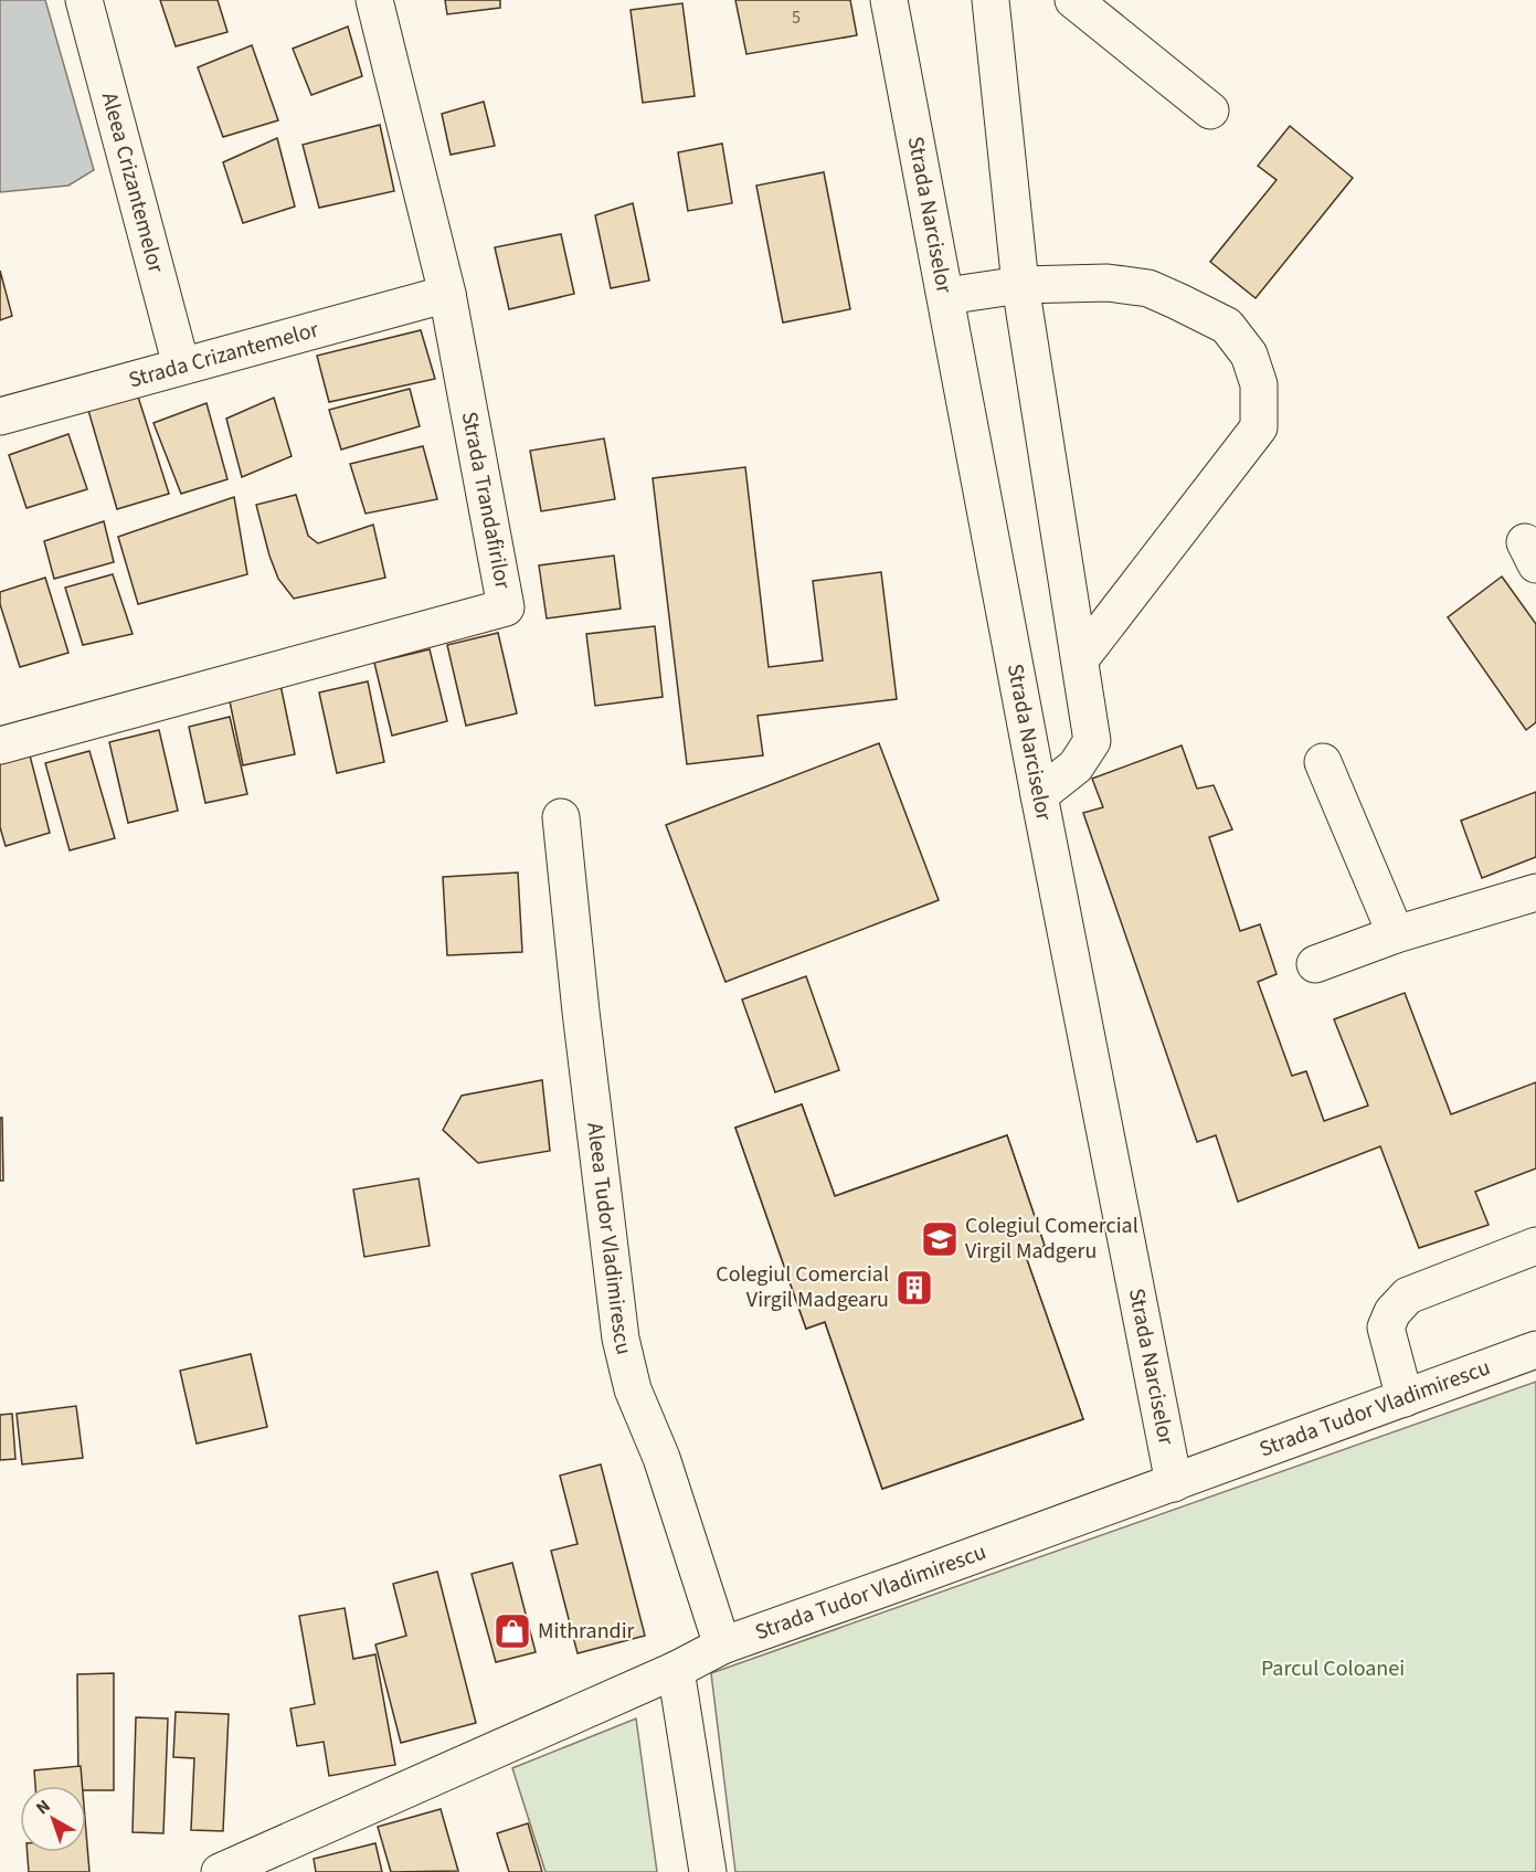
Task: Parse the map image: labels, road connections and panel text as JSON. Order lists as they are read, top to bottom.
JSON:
{
  "streets": {
    "street": [
      "Aleea Crizantemelor",
      "Strada Narciselor",
      "Strada Crizantemelor",
      "Strada Trandafirilor",
      "Aleea Tudor Vladimirescu",
      "Strada Tudor Vladimirescu"
    ]
  },
  "crossings": [
    ["Aleea Crizantemelor", "Strada Crizantemelor"],
    ["Strada Narciselor", "Strada Tudor Vladimirescu"],
    ["Strada Crizantemelor", "Strada Trandafirilor"],
    ["Aleea Tudor Vladimirescu", "Strada Tudor Vladimirescu"]
  ],
  "parks": ["Parcul Coloanei"],
  "places": {
    "school or university": ["Colegiul Comercial Virgil Madgeru"],
    "building": ["Colegiul Comercial Virgil Madgearu"],
    "shop": ["Mithrandir"]
  },
  "house_numbers": ["5"],
  "north": "top left"
}
